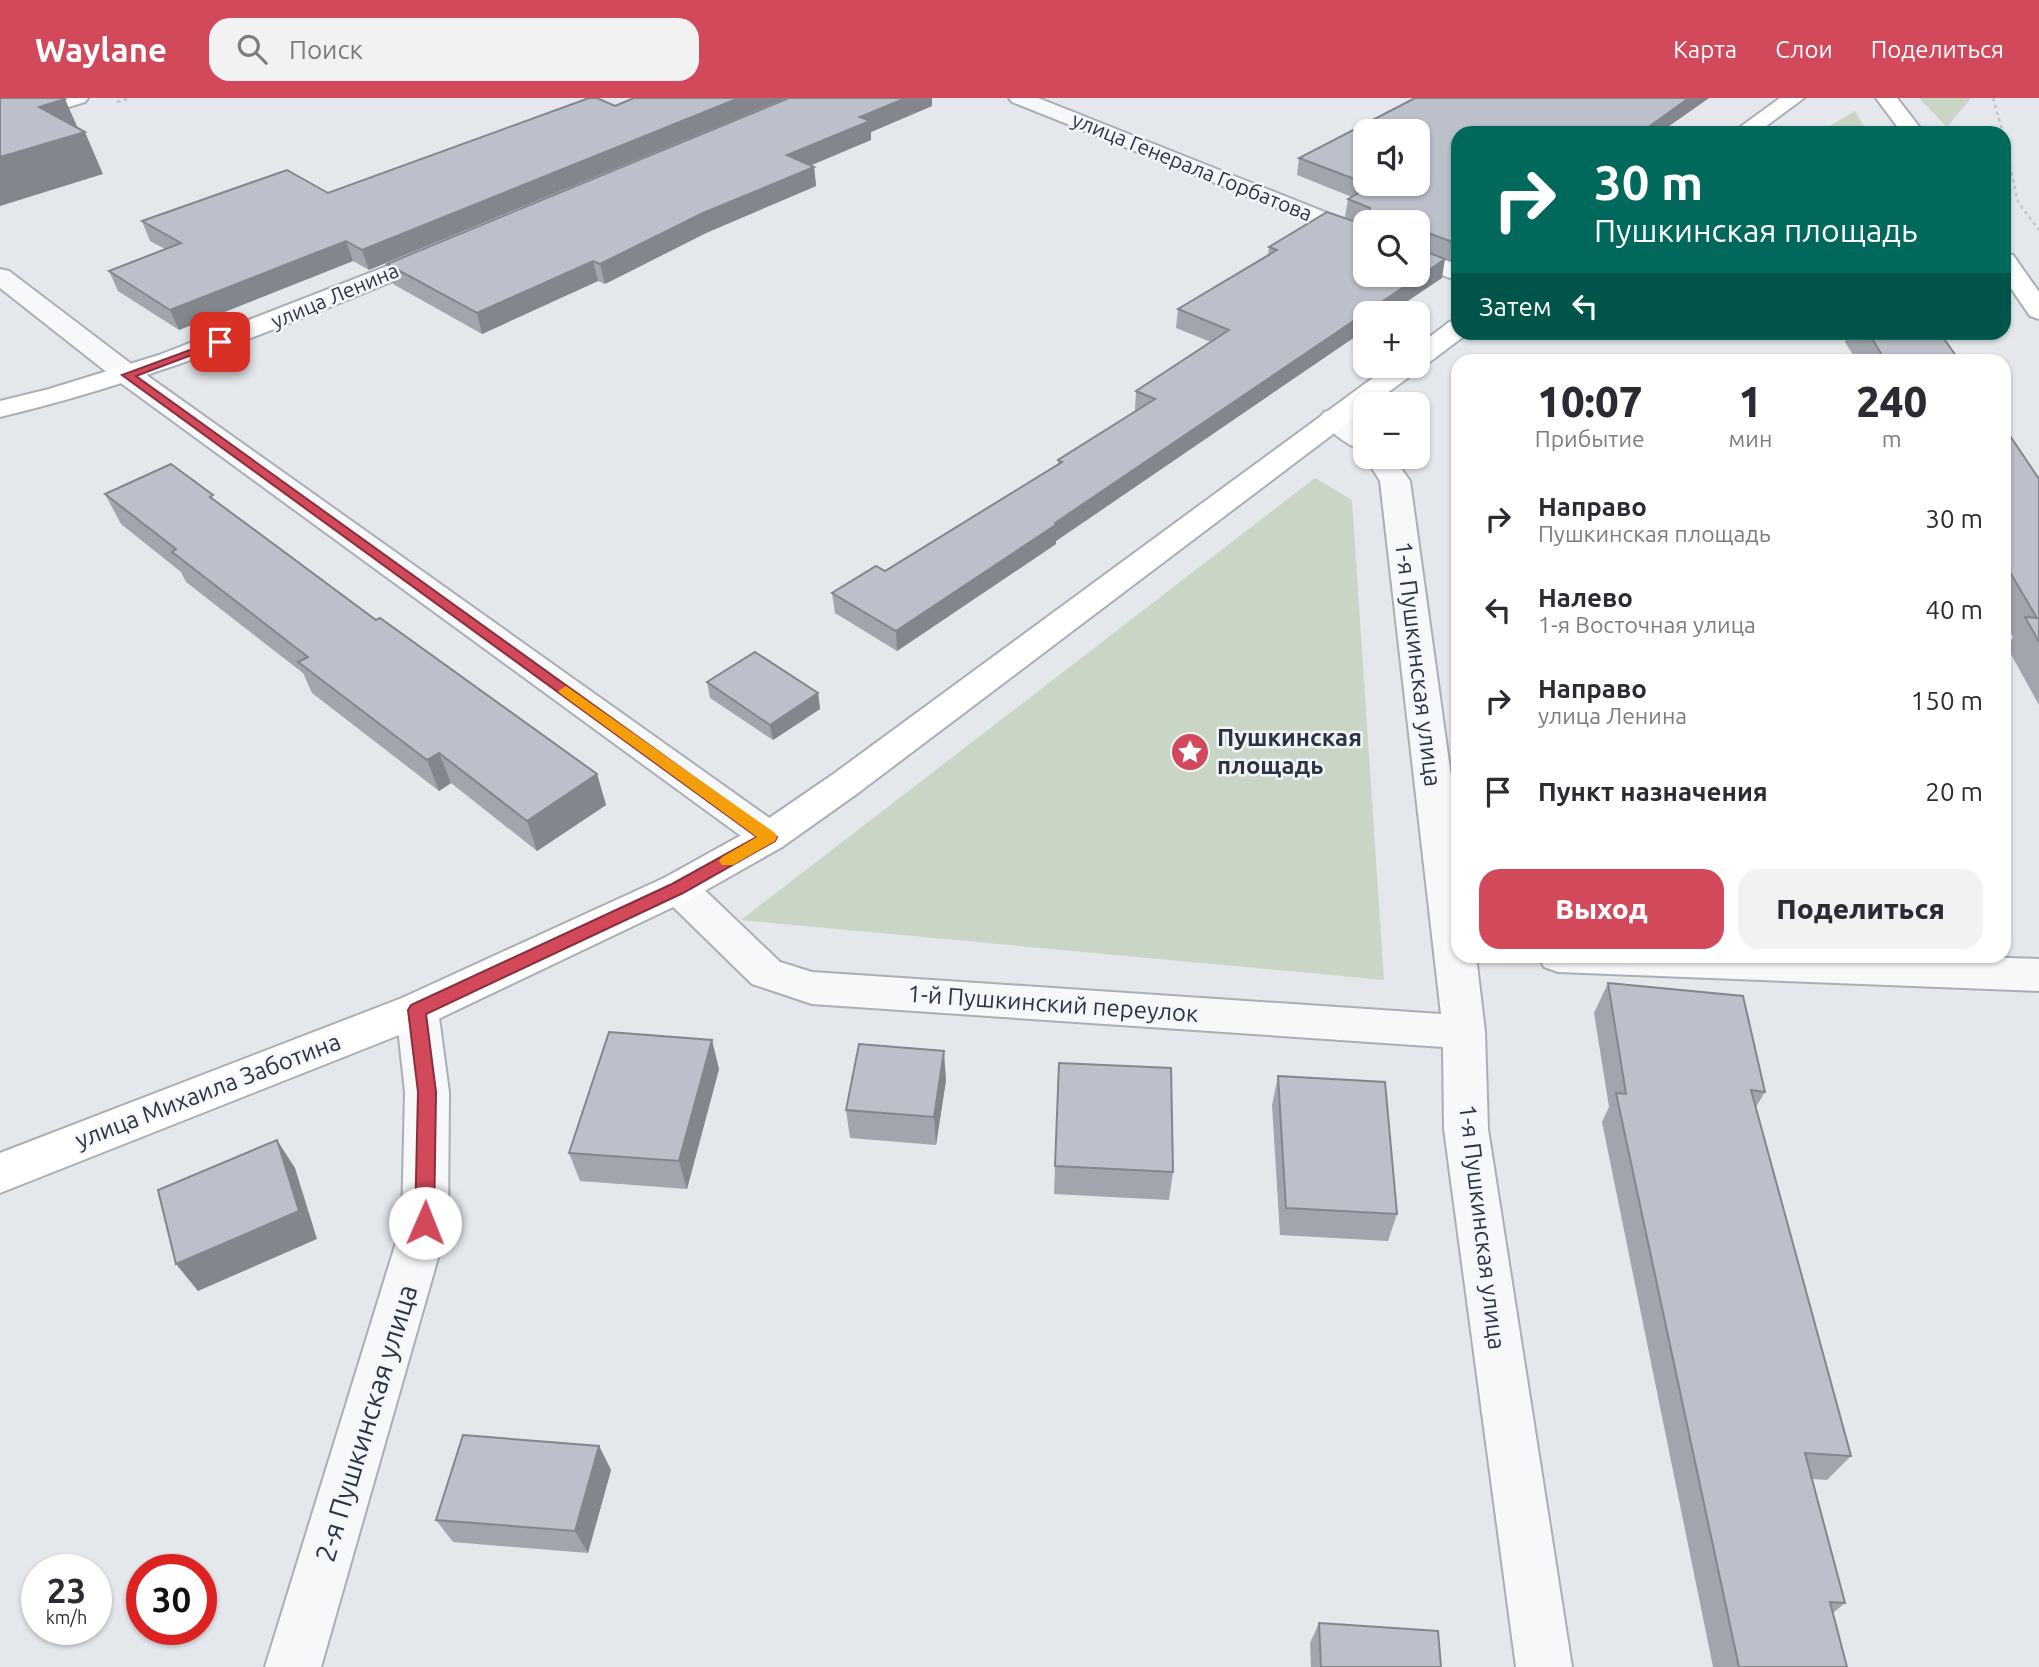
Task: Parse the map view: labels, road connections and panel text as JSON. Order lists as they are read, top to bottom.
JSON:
{
  "streets": {
    "main road": ["улица Ленина", "улица Михаила Заботина"],
    "street": [
      "улица Генерала Горбатова",
      "1-я Пушкинская улица",
      "1-й Пушкинский переулок",
      "2-я Пушкинская улица"
    ]
  },
  "crossings": [
    ["1-я Пушкинская улица", "1-й Пушкинский переулок"],
    ["улица Михаила Заботина", "2-я Пушкинская улица"]
  ],
  "places": {
    "place": ["Пушкинская площадь"]
  },
  "page": {
    "header": "Waylane",
    "search": "Поиск",
    "nav": ["Карта", "Слои", "Поделиться"],
    "map_buttons": ["+", "−"],
    "turn": ["30 m", "Пушкинская площадь"],
    "then": "Затем",
    "eta": [
      "10:07",
      "Прибытие",
      "1",
      "мин",
      "240",
      "m"
    ],
    "list": [
      {
        "name": "Направо",
        "note": "Пушкинская площадь",
        "value": "30 m"
      },
      {
        "name": "Налево",
        "note": "1-я Восточная улица",
        "value": "40 m"
      },
      {
        "name": "Направо",
        "note": "улица Ленина",
        "value": "150 m"
      },
      {
        "name": "Пункт назначения",
        "value": "20 m"
      }
    ],
    "buttons": ["Выход", "Поделиться"],
    "speed": "23 km/h",
    "limit": "30"
  }
}
